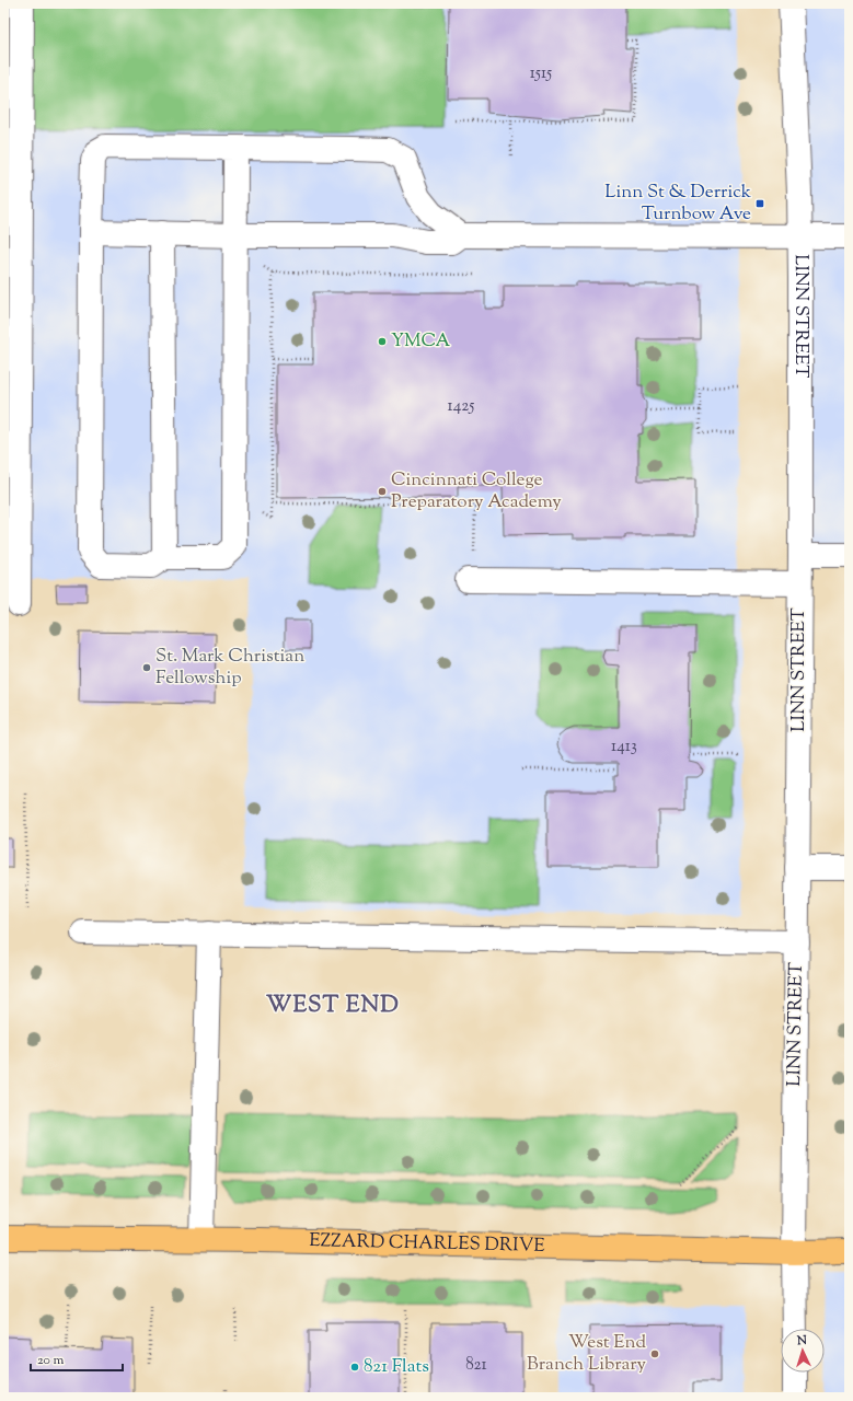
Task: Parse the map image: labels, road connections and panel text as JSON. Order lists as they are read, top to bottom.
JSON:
{
  "streets": {
    "main road": ["EZZARD CHARLES DRIVE"],
    "street": ["LINN STREET"]
  },
  "crossings": [
    ["LINN STREET", "EZZARD CHARLES DRIVE"]
  ],
  "districts": ["WEST END"],
  "places": {
    "transit": ["Linn St & Derrick Turnbow Ave"],
    "other": [
      "YMCA",
      "Cincinnati College Preparatory Academy",
      "St. Mark Christian Fellowship",
      "West End Branch Library",
      "821 Flats"
    ]
  },
  "house_numbers": [
    "1515",
    "1425",
    "1413",
    "821"
  ],
  "scale_bar": "20 m",
  "north": "top"
}
